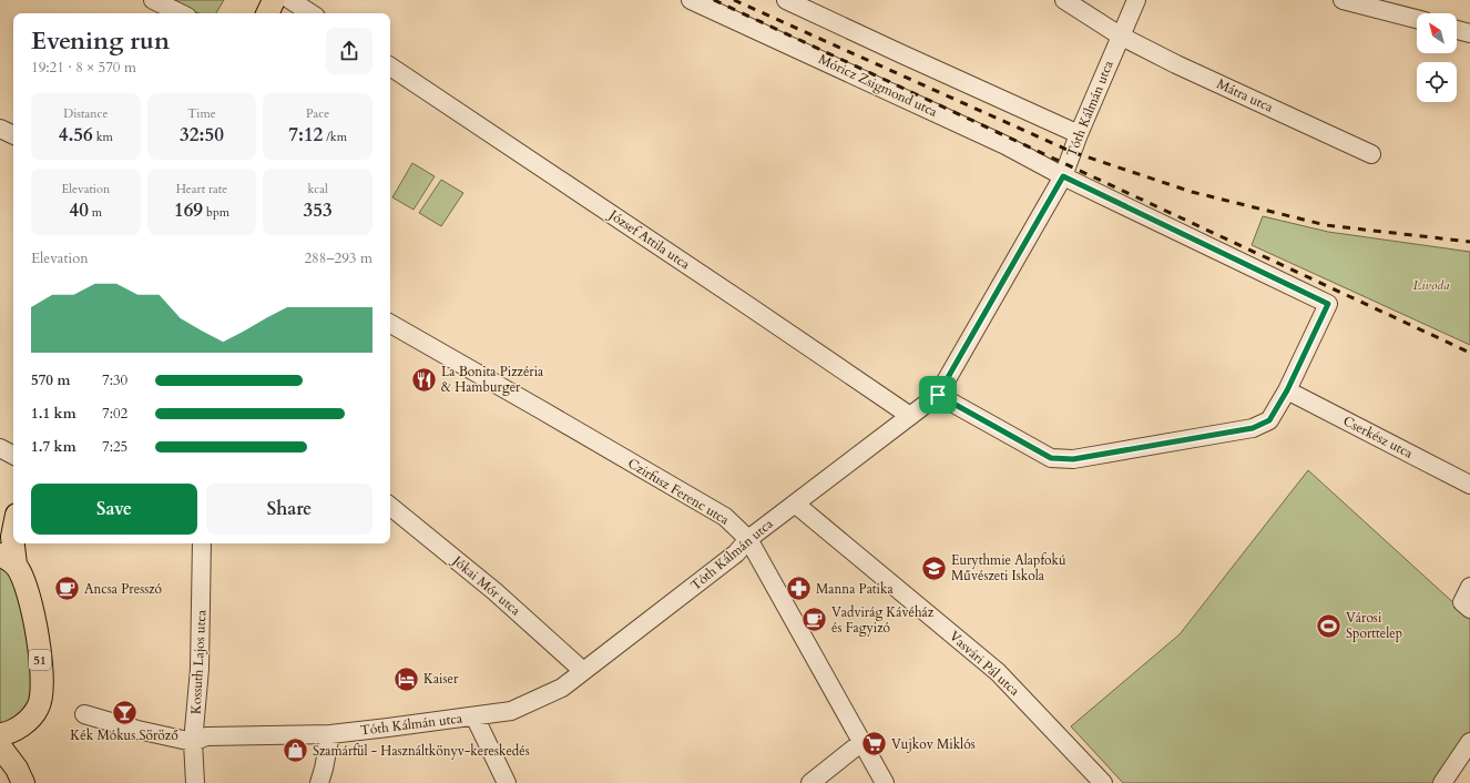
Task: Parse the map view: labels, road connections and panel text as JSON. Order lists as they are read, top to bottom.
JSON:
{
  "streets": {
    "main road": ["51"],
    "street": [
      "Móricz Zsigmond utca",
      "Mátra utca",
      "Tóth Kálmán utca",
      "József Attila utca",
      "Cserkész utca",
      "Czirfusz Ferenc utca",
      "Jókai Mór utca",
      "Kossuth Lajos utca",
      "Vasvári Pál utca"
    ]
  },
  "crossings": [
    ["Móricz Zsigmond utca", "Tóth Kálmán utca"],
    ["Móricz Zsigmond utca", "Cserkész utca"],
    ["Mátra utca", "Tóth Kálmán utca"],
    ["Tóth Kálmán utca", "József Attila utca"],
    ["Tóth Kálmán utca", "Czirfusz Ferenc utca"],
    ["Tóth Kálmán utca", "Jókai Mór utca"],
    ["Tóth Kálmán utca", "Kossuth Lajos utca"],
    ["Tóth Kálmán utca", "Vasvári Pál utca"]
  ],
  "parks": ["Livoda"],
  "places": {
    "restaurant": ["La Bonita Pizzéria & Hamburger"],
    "school or university": ["Eurythmie Alapfokú Művészeti Iskola"],
    "cafe": ["Ancsa Presszó", "Vadvirág Kávéház és Fagyizó"],
    "pharmacy": ["Manna Patika"],
    "sports": ["Városi Sporttelep"],
    "hotel": ["Kaiser"],
    "bar": ["Kék Mókus Söröző"],
    "supermarket": ["Vujkov Miklós"],
    "shop": ["Szamárfül - Használtkönyv-kereskedés"]
  },
  "north": "top left",
  "page": {
    "heading": ["Evening run", "19:21 · 8 × 570 m"],
    "stats": [
      ["Distance", "4.56 km"],
      ["Time", "32:50"],
      ["Pace", "7:12 /km"],
      ["Elevation", "40 m"],
      ["Heart rate", "169 bpm"],
      ["kcal", "353"]
    ],
    "chart": ["Elevation", "288–293 m"],
    "list": [
      {
        "name": "570 m",
        "note": "7:30"
      },
      {
        "name": "1.1 km",
        "note": "7:02"
      },
      {
        "name": "1.7 km",
        "note": "7:25"
      }
    ],
    "buttons": ["Save", "Share"]
  }
}
